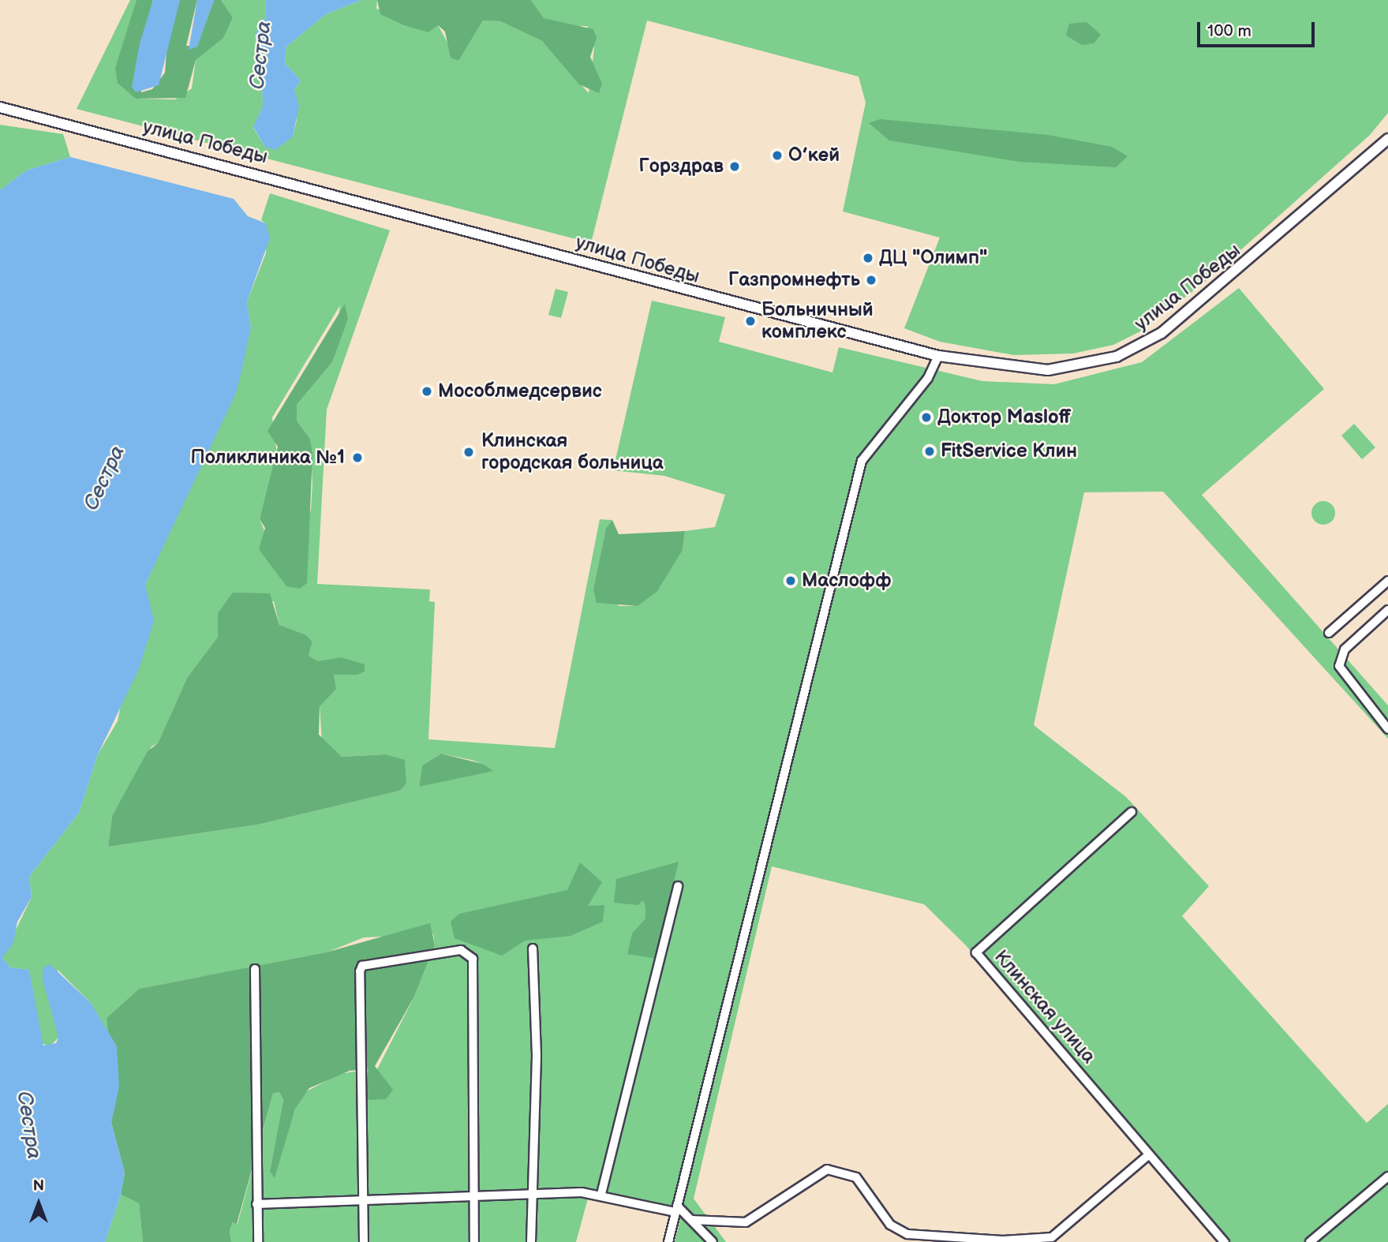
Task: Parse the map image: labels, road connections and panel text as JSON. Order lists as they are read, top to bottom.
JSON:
{
  "streets": {
    "street": ["улица Победы", "Клинская улица"]
  },
  "water": ["Сестра"],
  "places": [
    "О’кей",
    "Горздрав",
    "ДЦ \"Олимп\"",
    "Газпромнефть",
    "Больничный комплекс",
    "Мособлмедсервис",
    "Доктор Masloff",
    "FitService Клин",
    "Клинская городская больница",
    "Поликлиника №1",
    "Маслофф"
  ],
  "scale_bar": "100 m",
  "north": "top"
}
